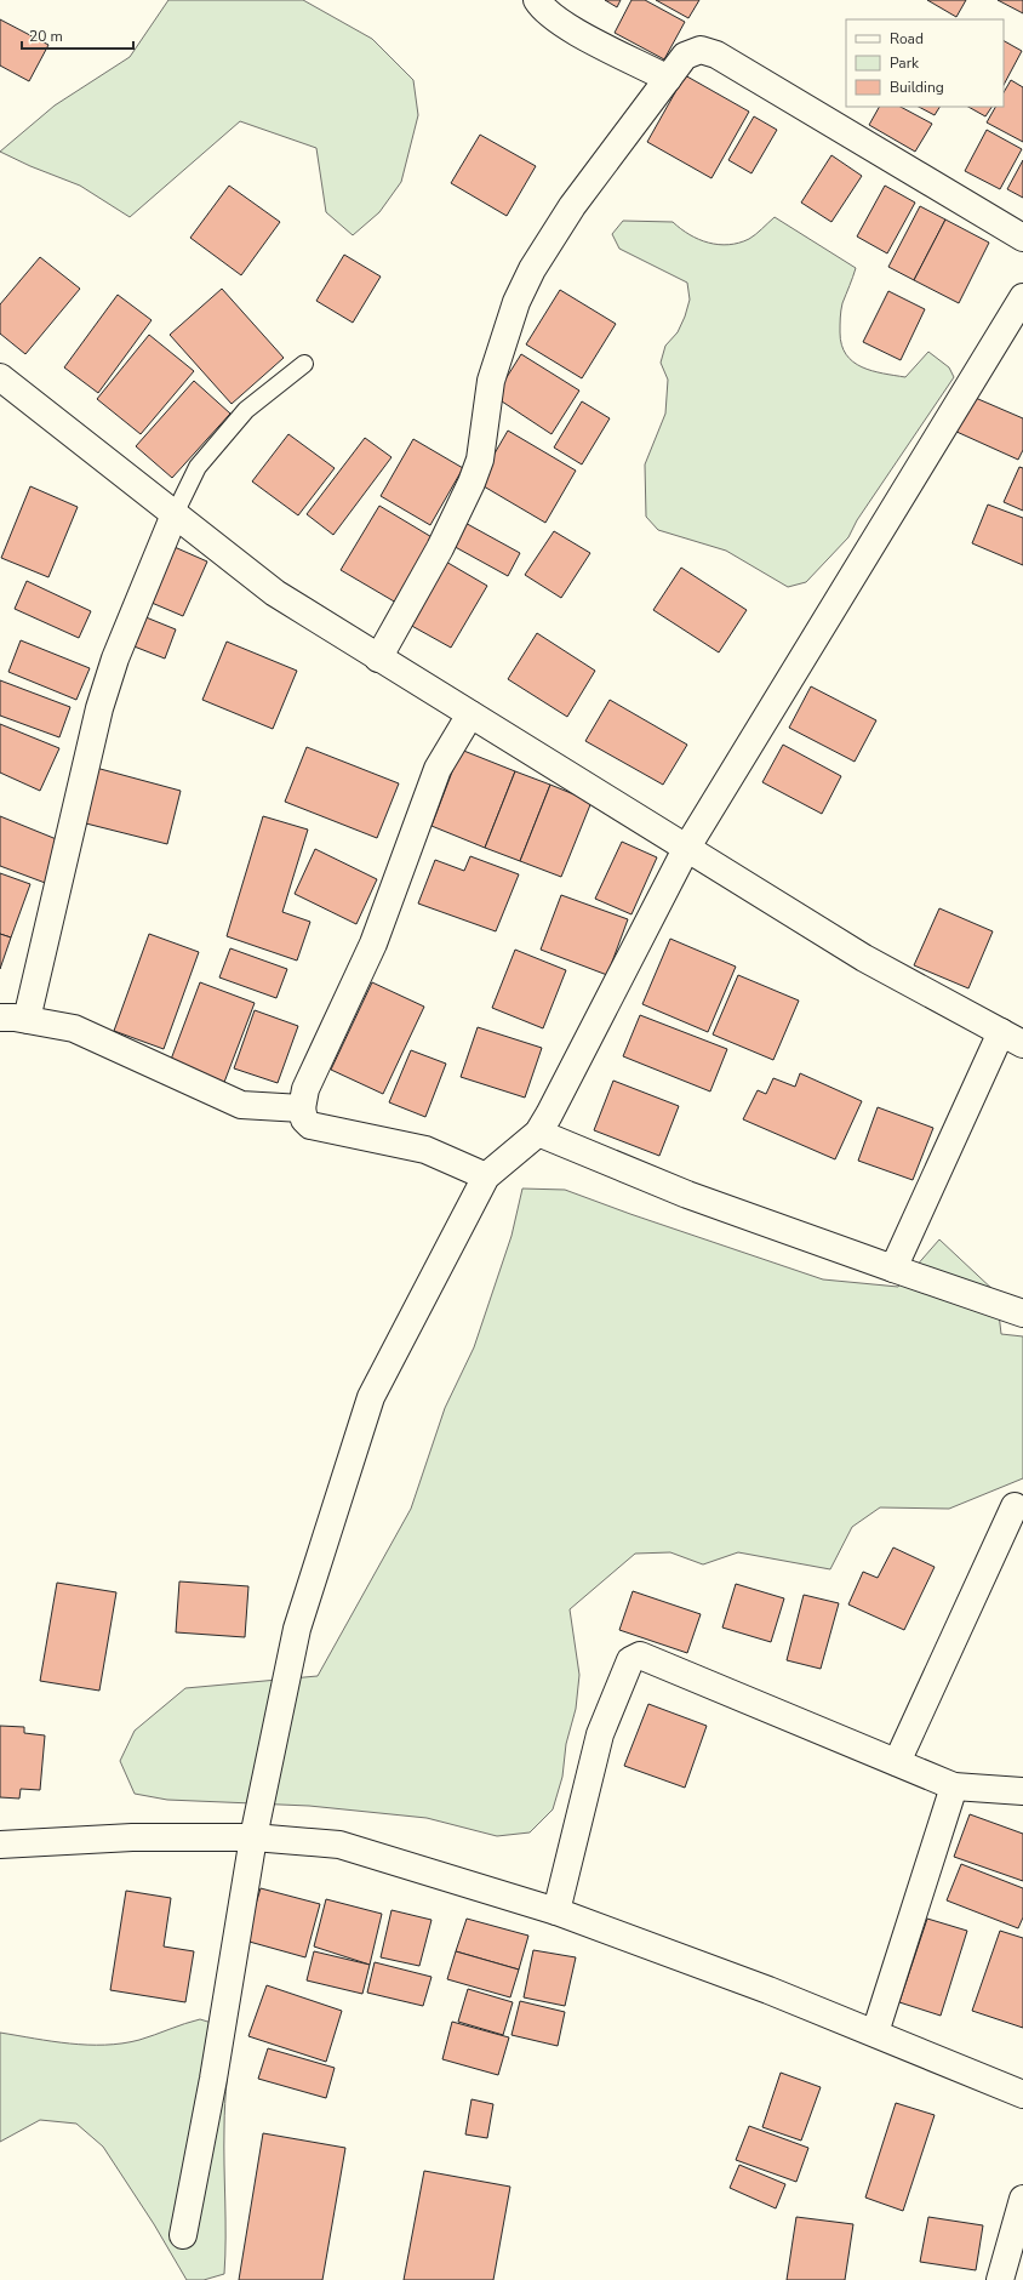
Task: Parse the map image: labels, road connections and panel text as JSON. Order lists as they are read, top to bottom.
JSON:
{
  "legend": ["Road", "Park", "Building"],
  "scale_bar": "20 m"
}
